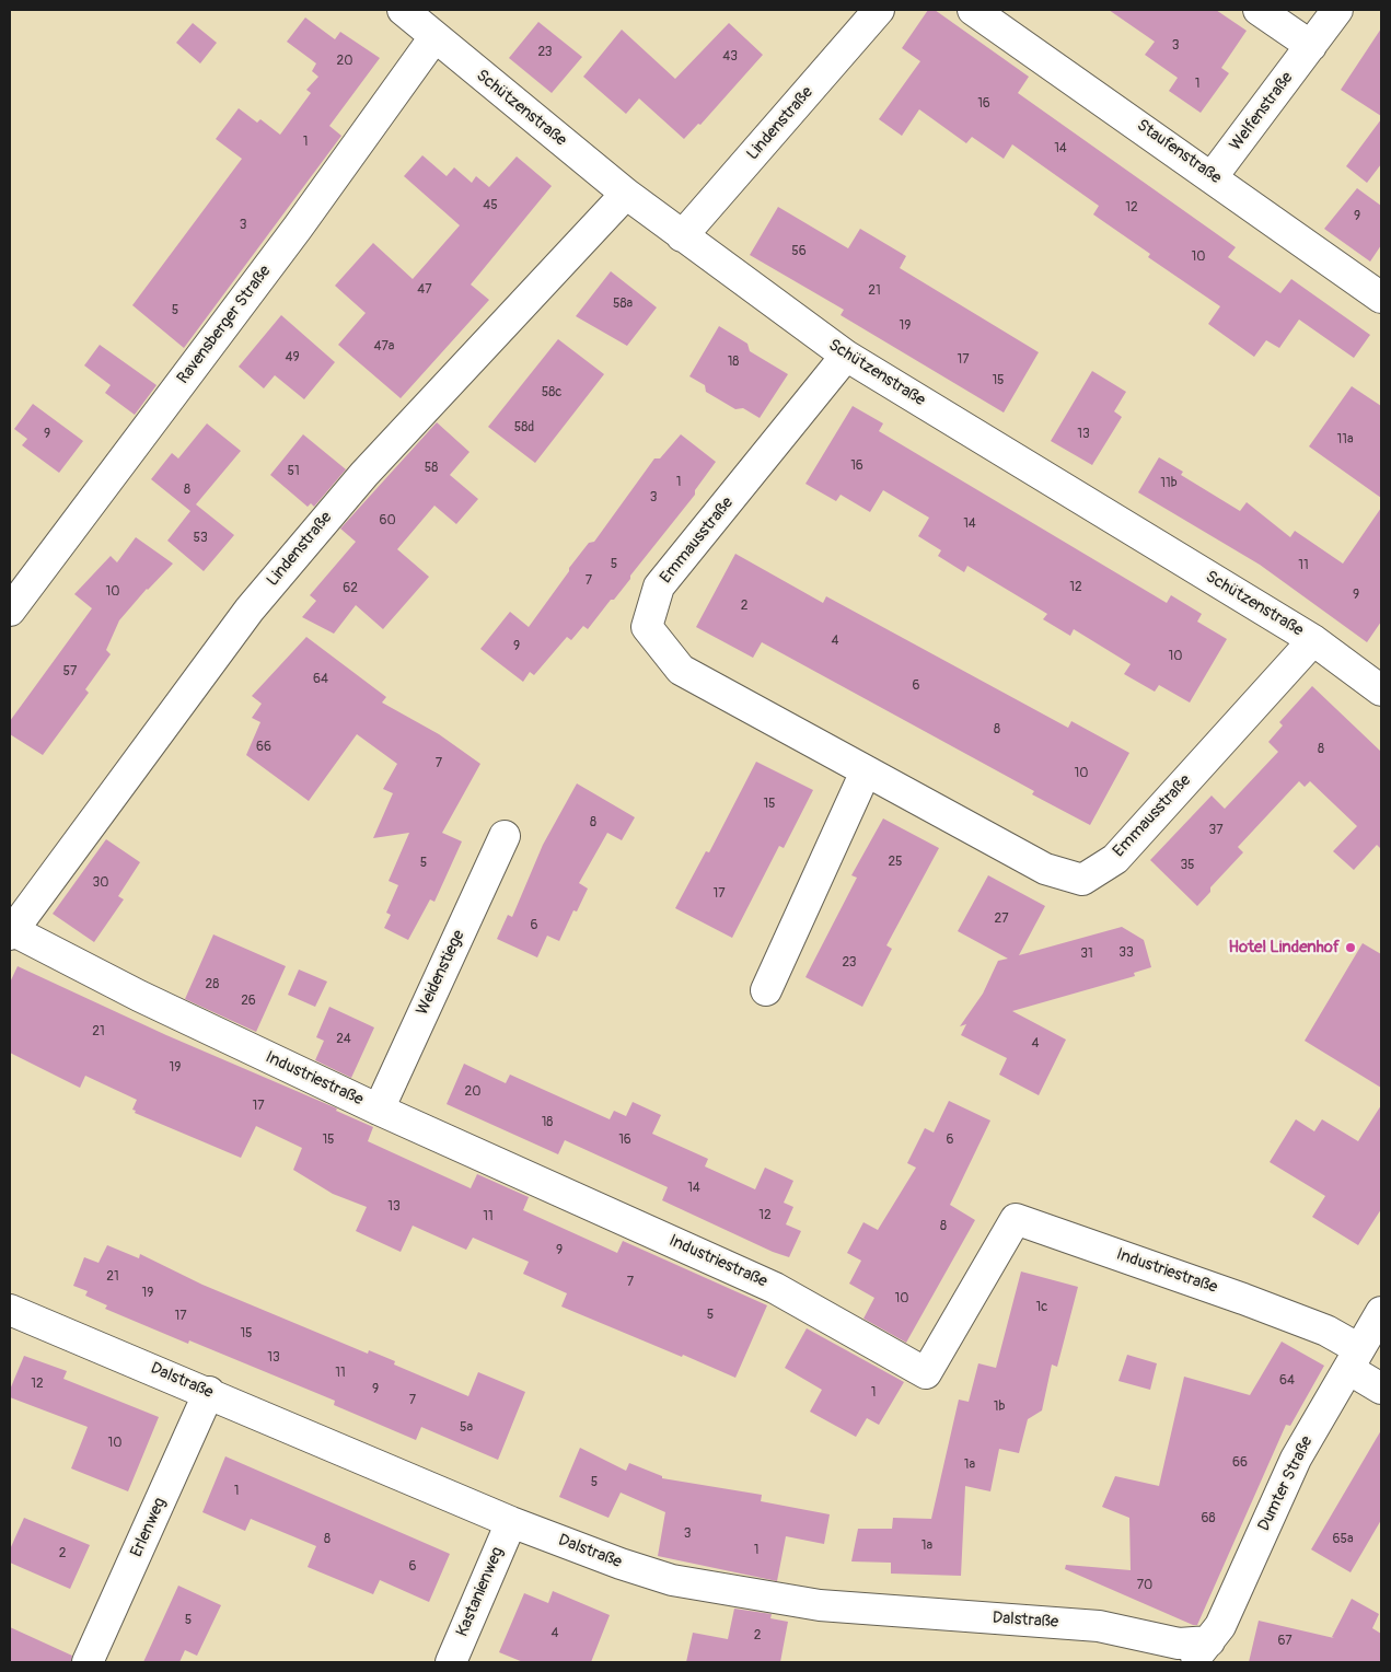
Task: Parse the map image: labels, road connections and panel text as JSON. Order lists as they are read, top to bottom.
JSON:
{
  "streets": {
    "street": [
      "Schützenstraße",
      "Welfenstraße",
      "Lindenstraße",
      "Staufenstraße",
      "Ravensberger Straße",
      "Emmausstraße",
      "Weidenstiege",
      "Industriestraße",
      "Dalstraße",
      "Dumter Straße",
      "Erlenweg",
      "Kastanienweg"
    ]
  },
  "crossings": [
    ["Schützenstraße", "Lindenstraße"],
    ["Schützenstraße", "Ravensberger Straße"],
    ["Schützenstraße", "Emmausstraße"],
    ["Welfenstraße", "Staufenstraße"],
    ["Lindenstraße", "Industriestraße"],
    ["Weidenstiege", "Industriestraße"],
    ["Industriestraße", "Dumter Straße"],
    ["Dalstraße", "Dumter Straße"],
    ["Dalstraße", "Erlenweg"],
    ["Dalstraße", "Kastanienweg"]
  ],
  "places": ["Hotel Lindenhof"],
  "house_numbers": [
    "3",
    "23",
    "43",
    "20",
    "1",
    "16",
    "1",
    "14",
    "45",
    "12",
    "9",
    "3",
    "56",
    "10",
    "47",
    "21",
    "58a",
    "5",
    "19",
    "47a",
    "49",
    "17",
    "18",
    "15",
    "58c",
    "58d",
    "9",
    "13",
    "11a",
    "16",
    "58",
    "51",
    "1",
    "11b",
    "8",
    "3",
    "60",
    "14",
    "53",
    "5",
    "11",
    "7",
    "12",
    "62",
    "10",
    "9",
    "2",
    "4",
    "9",
    "10",
    "57",
    "64",
    "6",
    "8",
    "66",
    "8",
    "7",
    "10",
    "15",
    "8",
    "37",
    "25",
    "5",
    "35",
    "30",
    "17",
    "27",
    "6",
    "33",
    "31",
    "23",
    "28",
    "26",
    "21",
    "24",
    "4",
    "19",
    "20",
    "17",
    "18",
    "15",
    "16",
    "6",
    "14",
    "13",
    "12",
    "11",
    "8",
    "9",
    "21",
    "7",
    "19",
    "10",
    "1c",
    "5",
    "17",
    "15",
    "13",
    "11",
    "64",
    "12",
    "9",
    "1",
    "7",
    "1b",
    "5a",
    "10",
    "66",
    "1a",
    "5",
    "1",
    "68",
    "3",
    "8",
    "65a",
    "1a",
    "1",
    "2",
    "6",
    "70",
    "5",
    "4",
    "2",
    "67"
  ]
}
